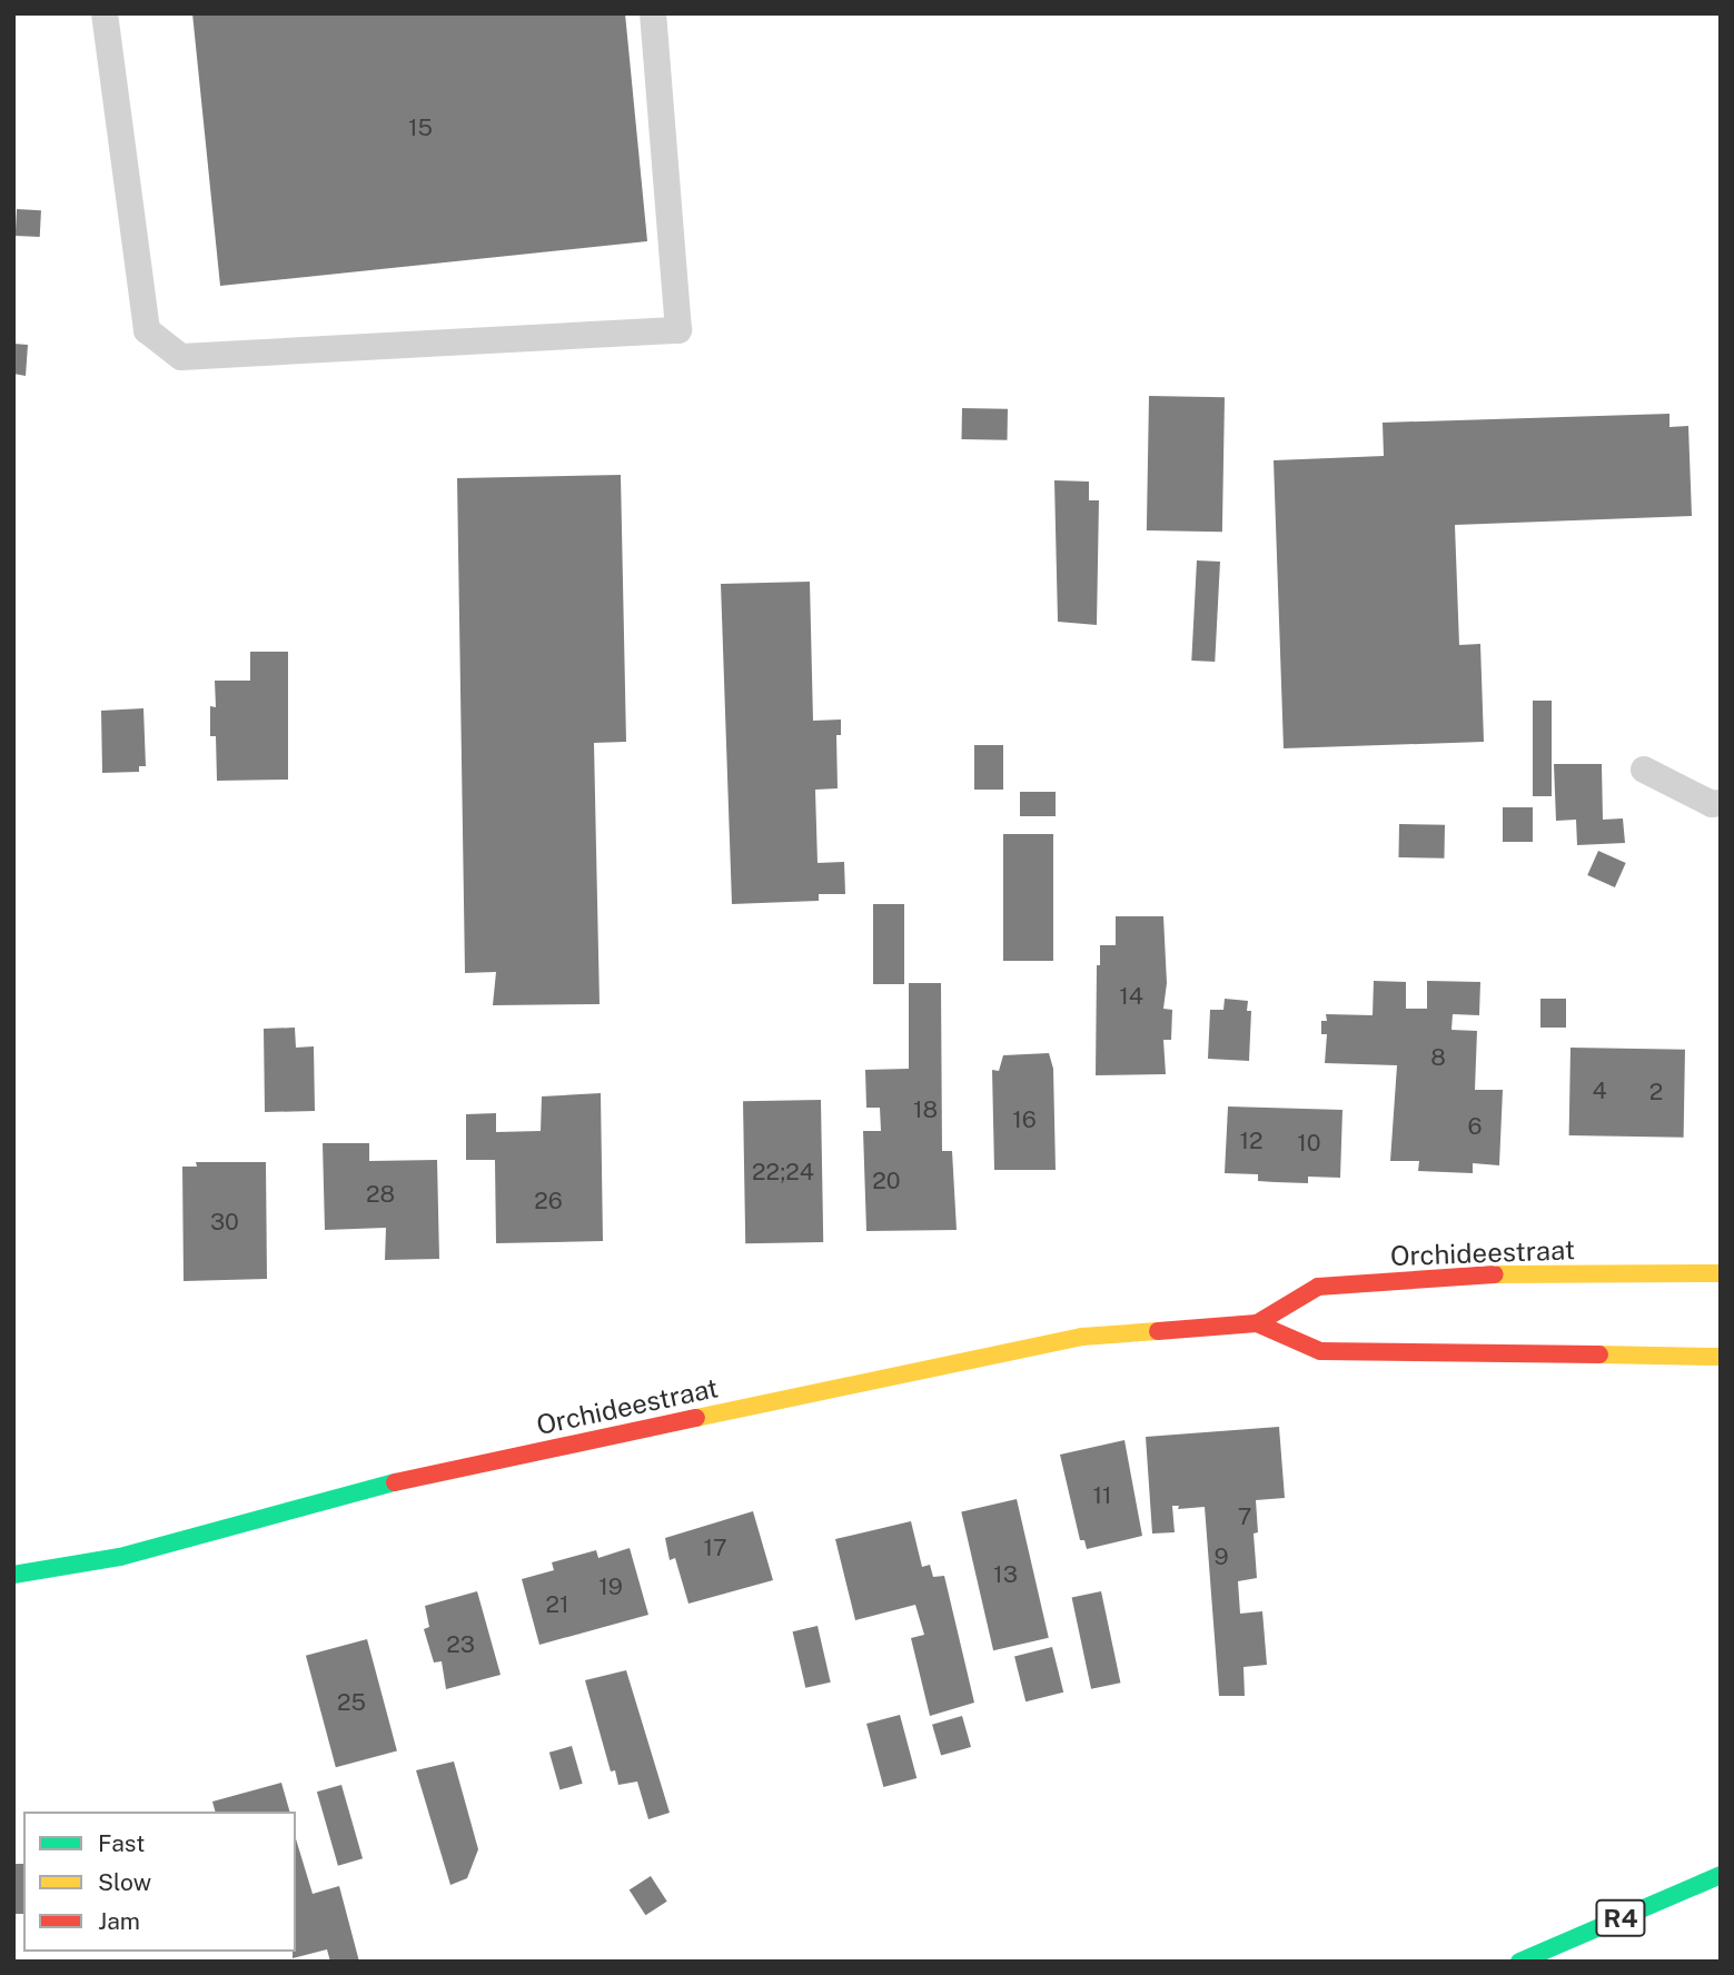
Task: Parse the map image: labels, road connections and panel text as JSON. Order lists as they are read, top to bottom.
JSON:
{
  "streets": {
    "main road": ["Orchideestraat", "R4"]
  },
  "house_numbers": [
    "15",
    "14",
    "8",
    "4",
    "2",
    "18",
    "16",
    "6",
    "12",
    "10",
    "22;24",
    "20",
    "28",
    "26",
    "30",
    "11",
    "7",
    "17",
    "9",
    "13",
    "19",
    "21",
    "23",
    "25"
  ],
  "legend": ["Fast", "Slow", "Jam"]
}
